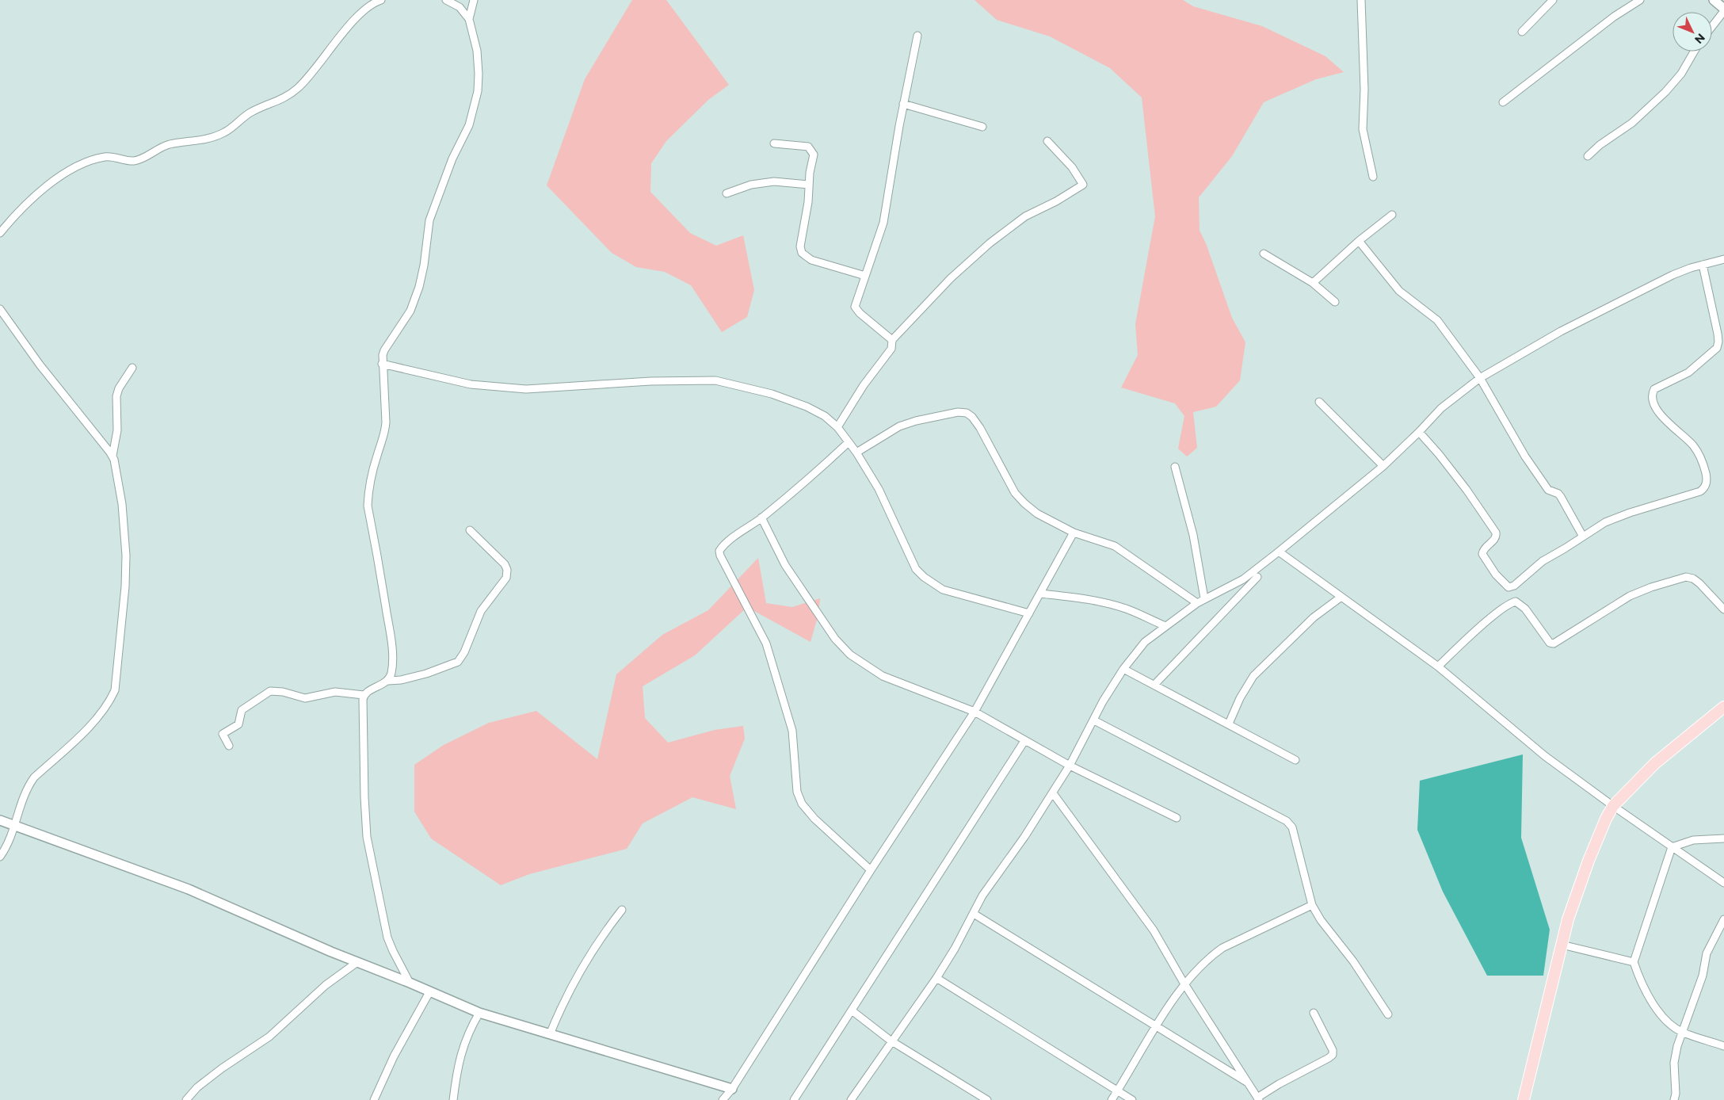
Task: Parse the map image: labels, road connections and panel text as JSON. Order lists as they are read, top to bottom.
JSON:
{
  "north": "bottom right"
}
